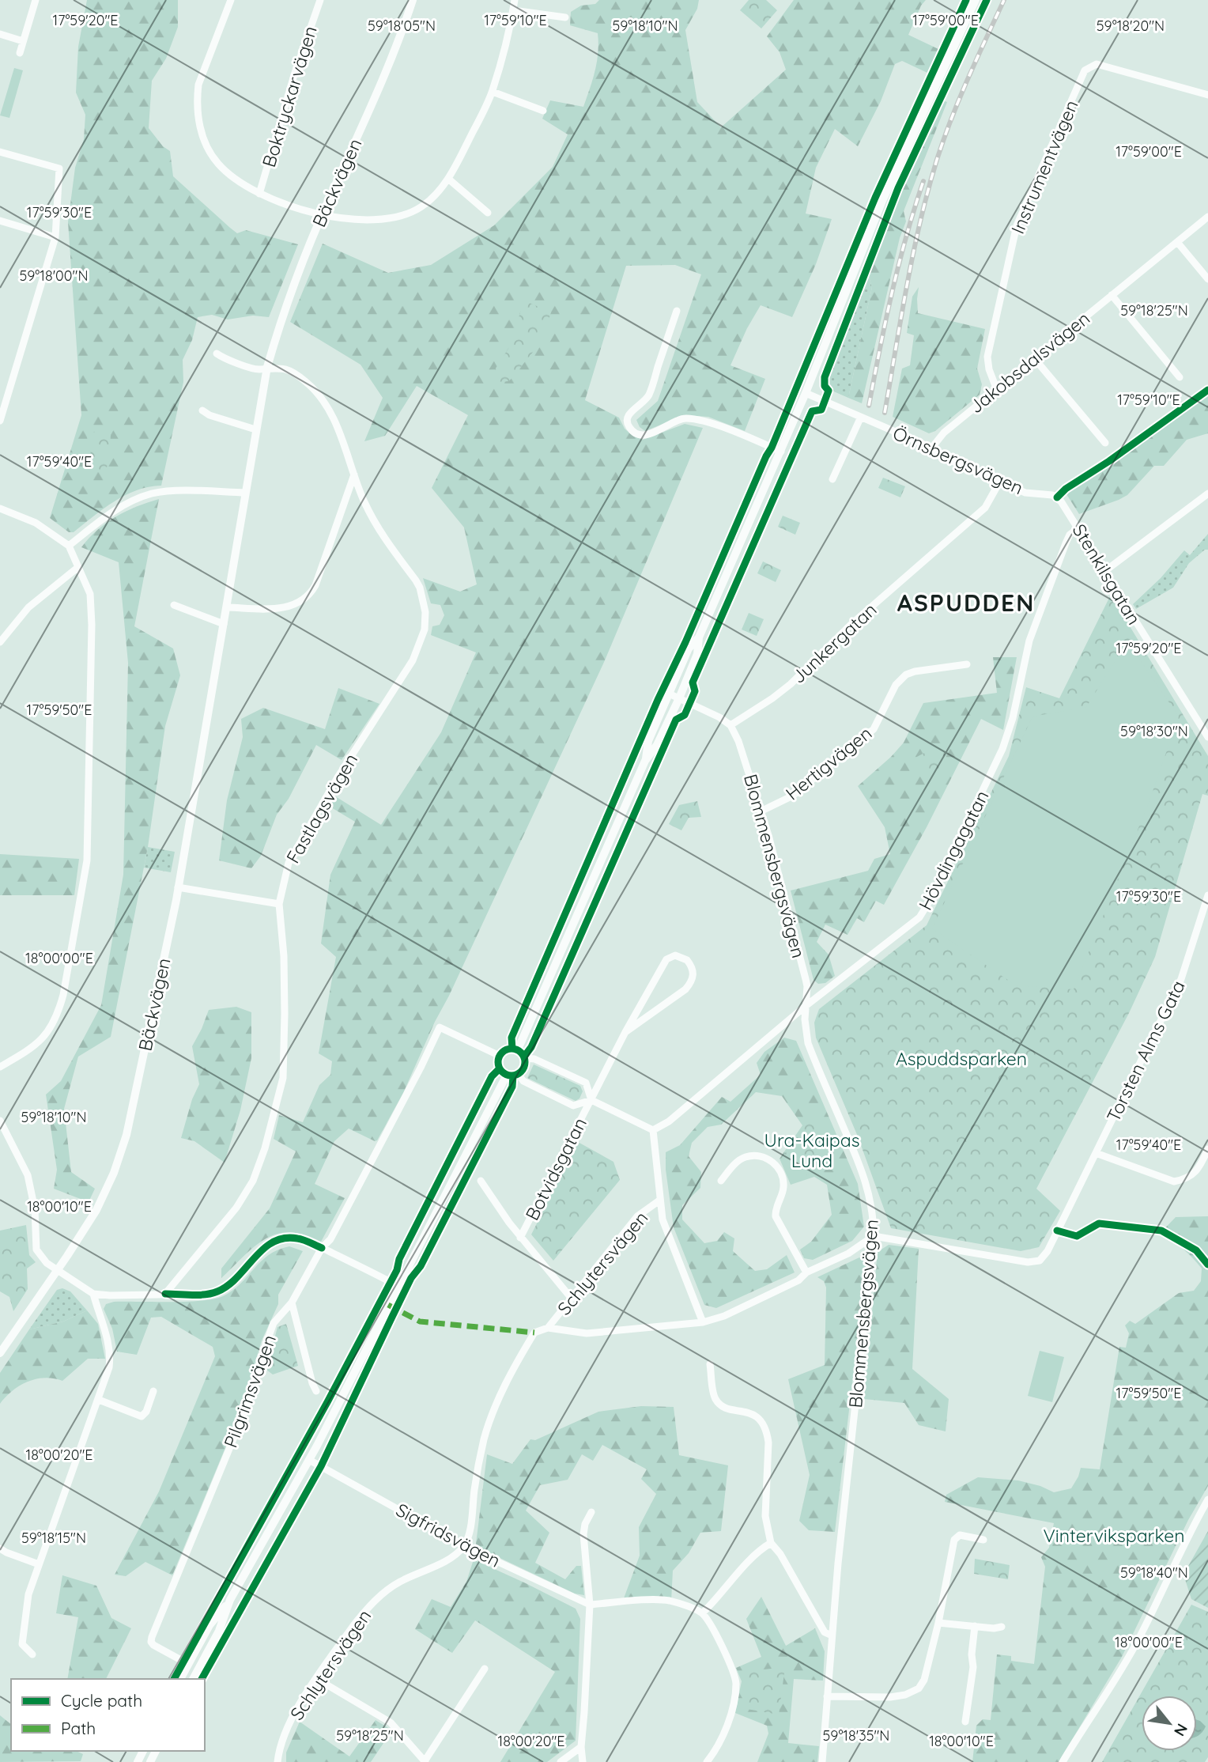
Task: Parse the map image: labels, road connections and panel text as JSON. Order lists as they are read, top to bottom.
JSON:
{
  "streets": {
    "street": [
      "Boktryckarvägen",
      "Instrumentvägen",
      "Bäckvägen",
      "Jakobsdalsvägen",
      "Örnsbergsvägen",
      "Stenkilsgatan",
      "Junkergatan",
      "Hertigvägen",
      "Fastlagsvägen",
      "Hövdingagatan",
      "Blommensbergsvägen",
      "Torsten Alms Gata",
      "Botvidsgatan",
      "Schlytersvägen",
      "Pilgrimsvägen",
      "Sigfridsvägen"
    ]
  },
  "crossings": [
    ["Instrumentvägen", "Jakobsdalsvägen"],
    ["Bäckvägen", "Fastlagsvägen"],
    ["Jakobsdalsvägen", "Örnsbergsvägen"],
    ["Örnsbergsvägen", "Stenkilsgatan"],
    ["Örnsbergsvägen", "Junkergatan"],
    ["Stenkilsgatan", "Hövdingagatan"],
    ["Junkergatan", "Blommensbergsvägen"],
    ["Hertigvägen", "Blommensbergsvägen"],
    ["Hövdingagatan", "Blommensbergsvägen"],
    ["Blommensbergsvägen", "Torsten Alms Gata"],
    ["Schlytersvägen", "Sigfridsvägen"]
  ],
  "districts": ["ASPUDDEN"],
  "parks": ["Aspuddsparken", "Ura-Kaipas Lund", "Vinterviksparken"],
  "legend": ["Cycle path", "Path"],
  "north": "bottom right",
  "coordinates": [
    "17°59'20\"E",
    "17°59'10\"E",
    "17°59'00\"E",
    "59°18'05\"N",
    "59°18'10\"N",
    "59°18'20\"N",
    "17°59'30\"E",
    "59°18'00\"N",
    "59°18'25\"N",
    "17°59'40\"E",
    "17°59'50\"E",
    "59°18'30\"N",
    "18°00'00\"E",
    "18°00'10\"E",
    "18°00'20\"E",
    "59°18'15\"N",
    "59°18'40\"N",
    "59°18'35\"N"
  ]
}
